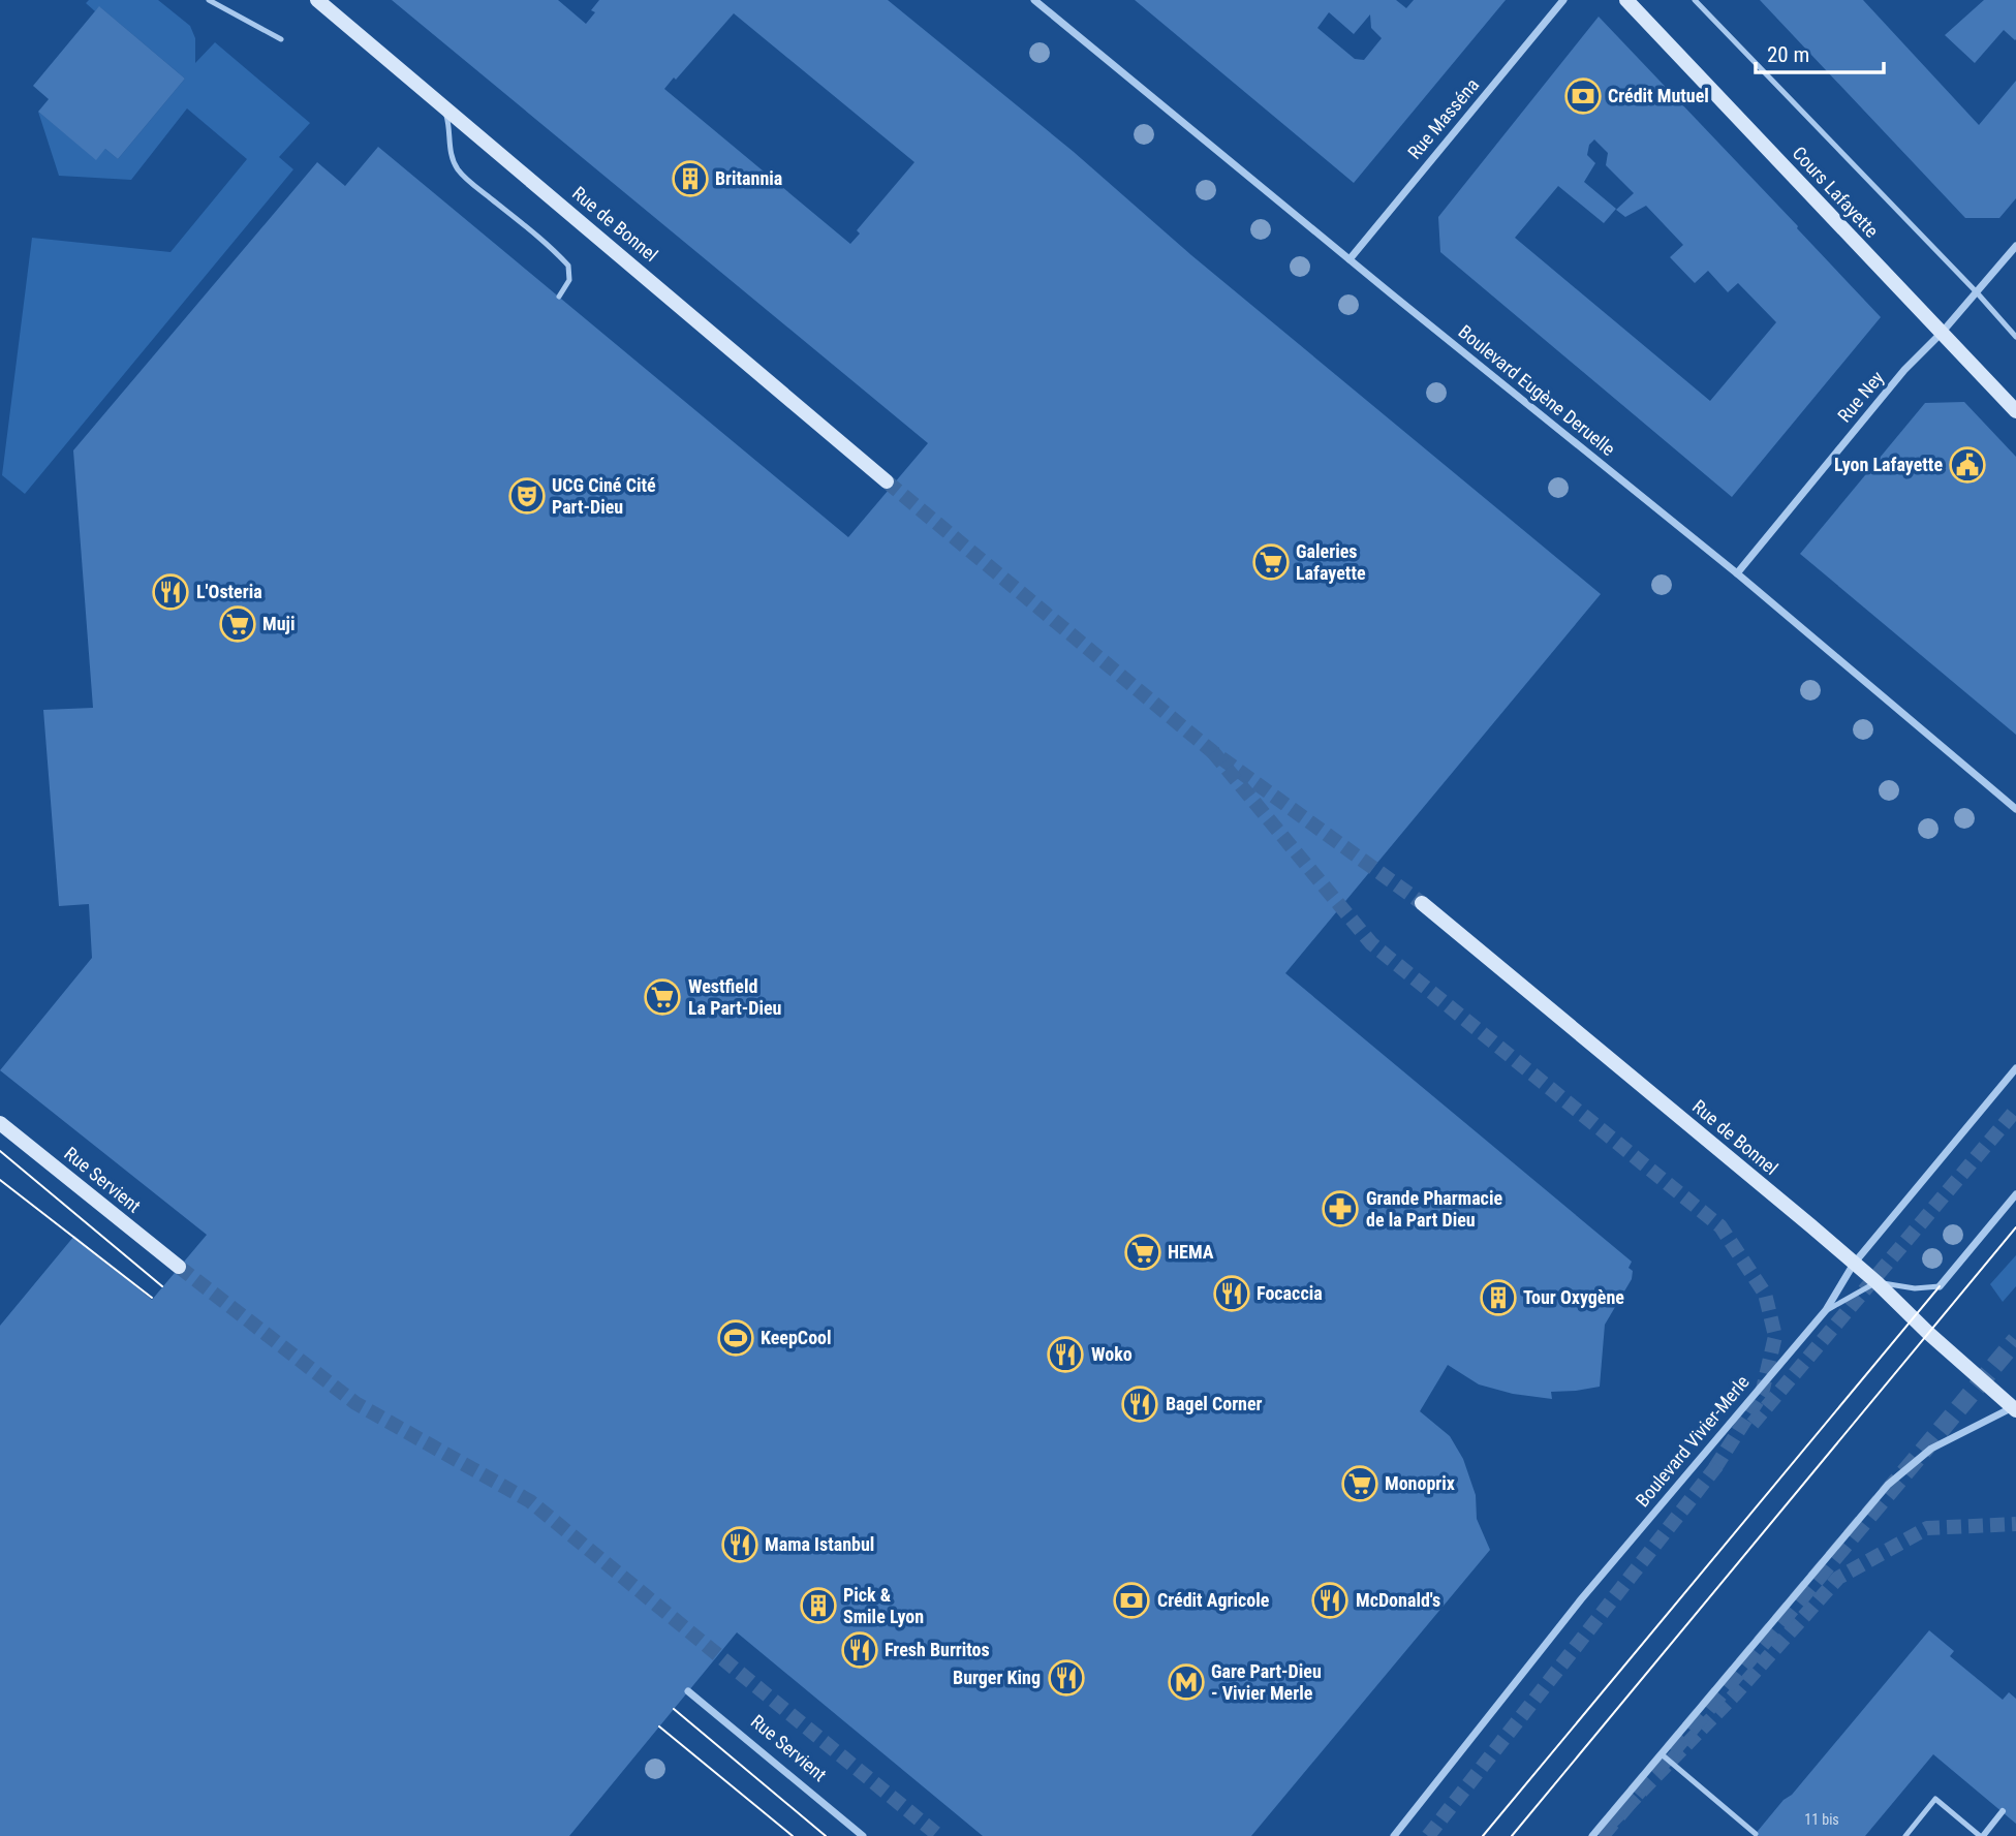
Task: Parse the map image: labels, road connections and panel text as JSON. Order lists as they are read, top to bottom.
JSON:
{
  "streets": {
    "main road": ["Cours Lafayette", "Rue de Bonnel", "Rue Servient"],
    "street": [
      "Rue Masséna",
      "Boulevard Eugène Deruelle",
      "Rue Ney",
      "Boulevard Vivier-Merle"
    ]
  },
  "crossings": [
    ["Rue Masséna", "Boulevard Eugène Deruelle"],
    ["Cours Lafayette", "Rue Ney"],
    ["Rue de Bonnel", "Boulevard Vivier-Merle"],
    ["Boulevard Eugène Deruelle", "Rue Ney"]
  ],
  "places": {
    "bank": ["Crédit Mutuel", "Crédit Agricole"],
    "building": ["Britannia", "Tour Oxygène", "Pick & Smile Lyon"],
    "public building": ["Lyon Lafayette"],
    "theatre": ["UCG Ciné Cité Part-Dieu"],
    "supermarket": [
      "Galeries Lafayette",
      "Muji",
      "Westfield La Part-Dieu",
      "HEMA",
      "Monoprix"
    ],
    "restaurant": [
      "L'Osteria",
      "Focaccia",
      "Woko",
      "Bagel Corner",
      "Mama Istanbul",
      "McDonald's",
      "Fresh Burritos",
      "Burger King"
    ],
    "pharmacy": ["Grande Pharmacie de la Part Dieu"],
    "sports": ["KeepCool"],
    "metro station": ["Gare Part-Dieu - Vivier Merle"]
  },
  "house_numbers": ["11 bis"],
  "scale_bar": "20 m"
}
